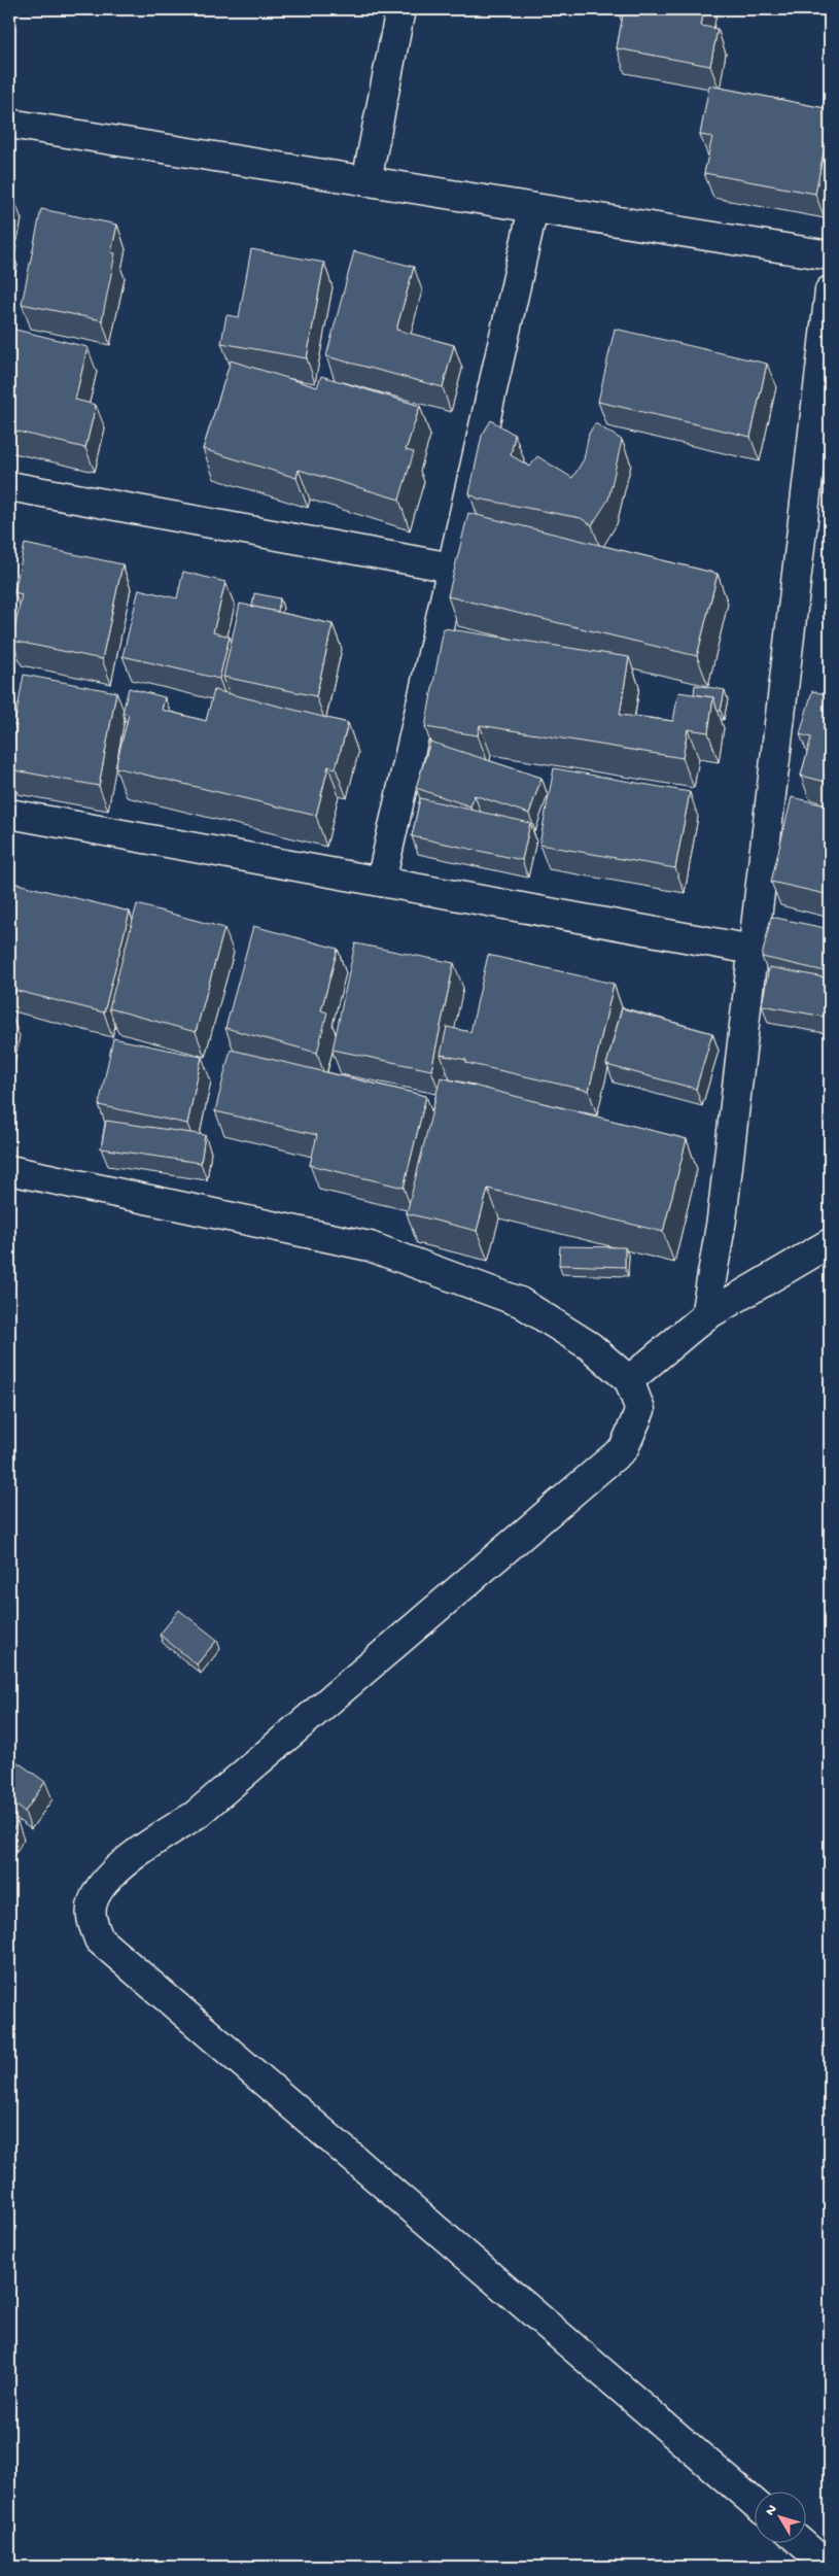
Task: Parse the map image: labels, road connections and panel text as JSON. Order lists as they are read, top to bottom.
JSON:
{
  "north": "top left"
}
